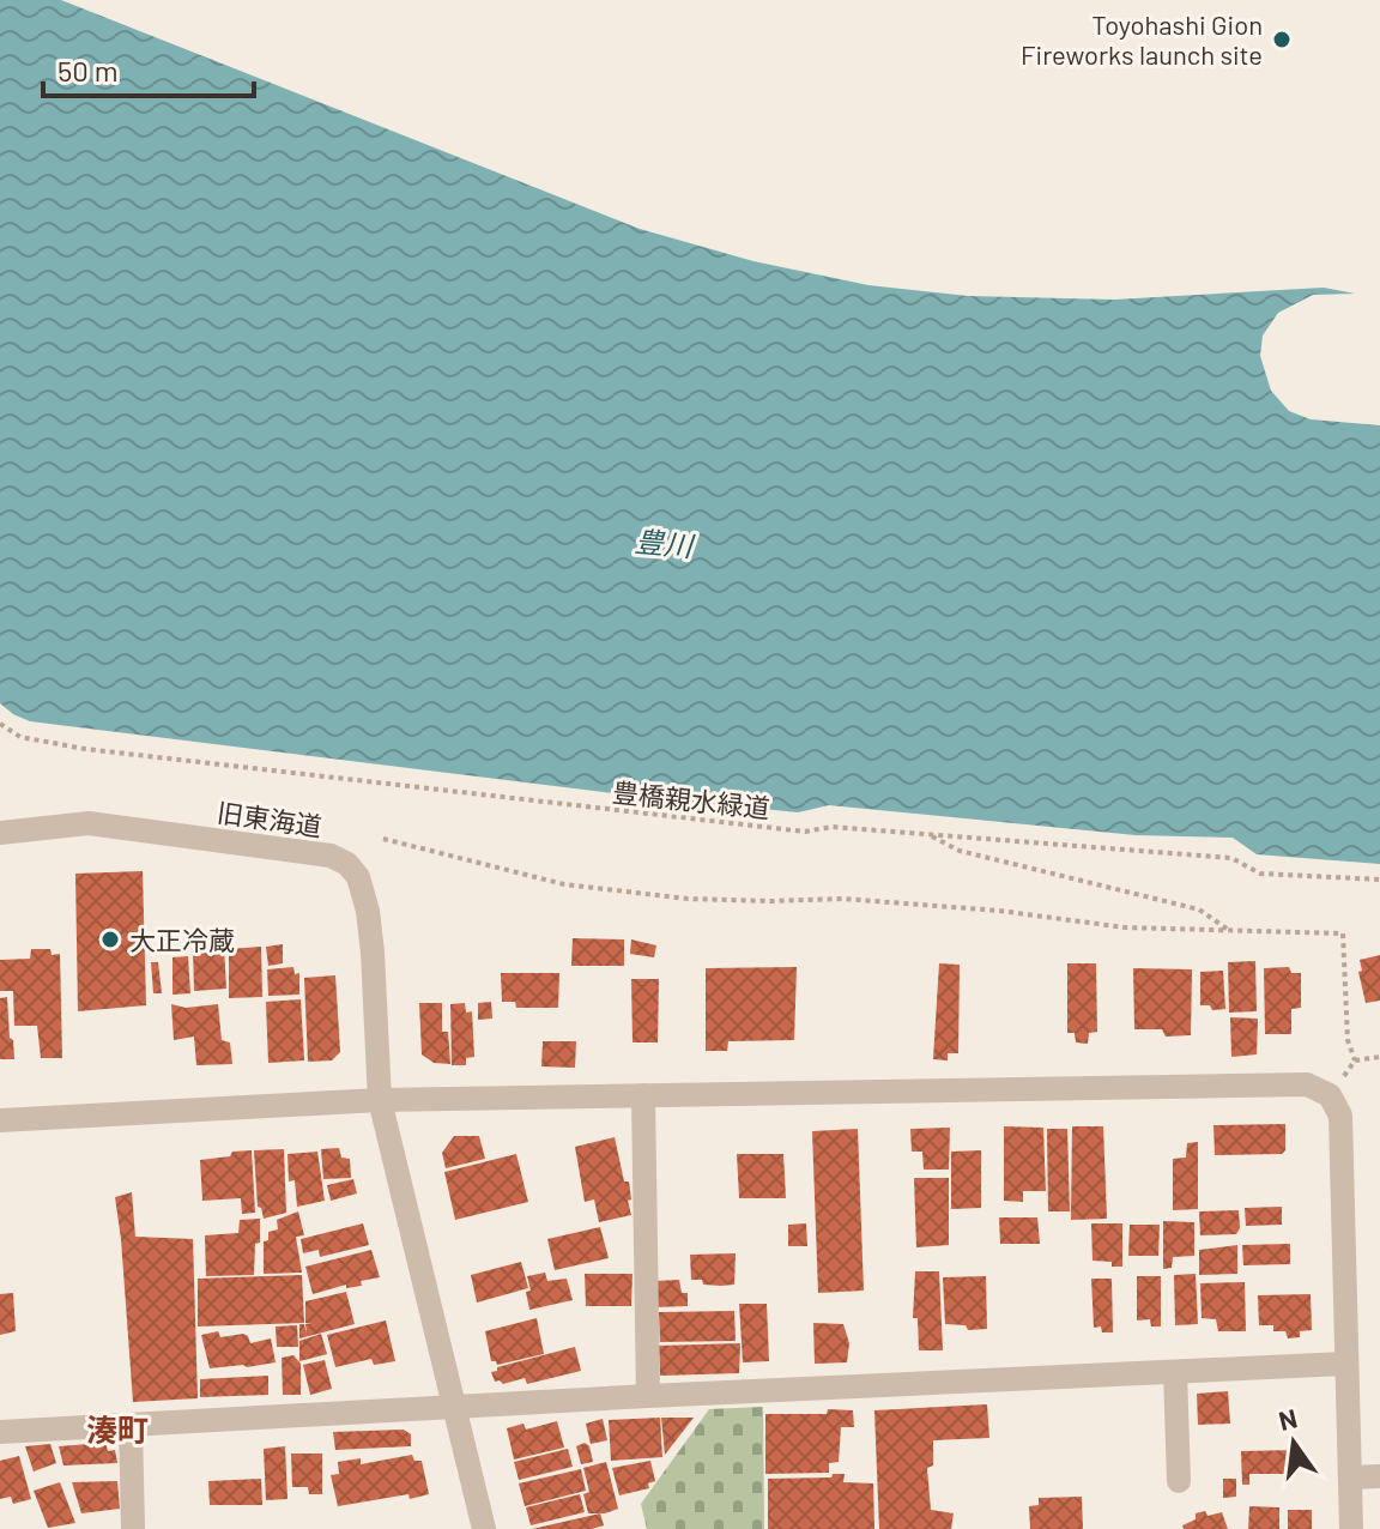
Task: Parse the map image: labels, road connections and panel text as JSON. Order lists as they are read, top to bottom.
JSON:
{
  "streets": {
    "street": ["旧東海道"],
    "path": ["豊橋親水緑道"]
  },
  "districts": ["湊町"],
  "water": ["豊川"],
  "places": ["Toyohashi Gion Fireworks launch site", "大正冷蔵"],
  "scale_bar": "50 m",
  "north": "top"
}
